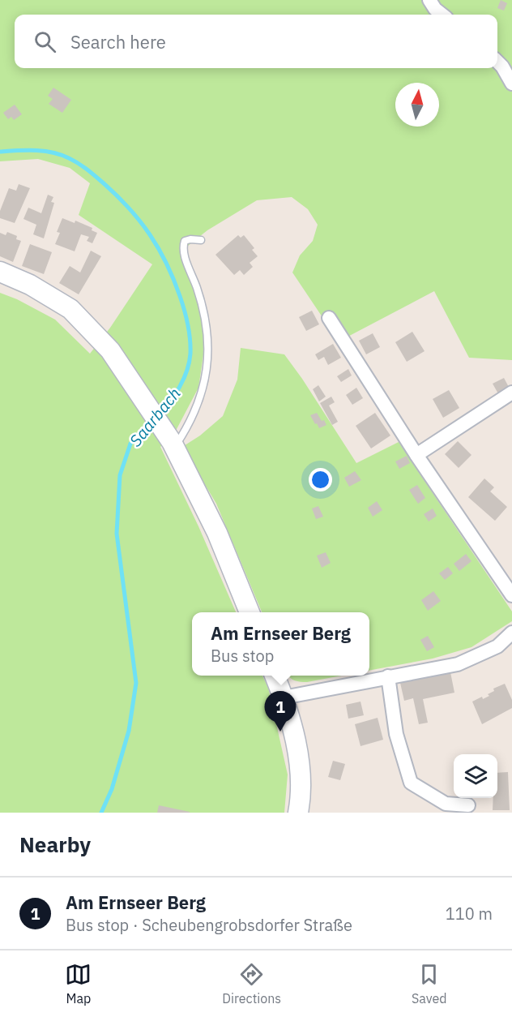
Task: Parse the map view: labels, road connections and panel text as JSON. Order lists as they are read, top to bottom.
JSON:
{
  "water": ["Saarbach"],
  "north": "top",
  "page": {
    "search": "Search here",
    "popup": ["Am Ernseer Berg", "Bus stop"],
    "pins": "1",
    "heading": "Nearby",
    "list": [
      {
        "mark": "1",
        "name": "Am Ernseer Berg",
        "note": "Bus stop · Scheubengrobsdorfer Straße",
        "value": "110 m"
      }
    ],
    "nav": ["Map", "Directions", "Saved"]
  }
}
